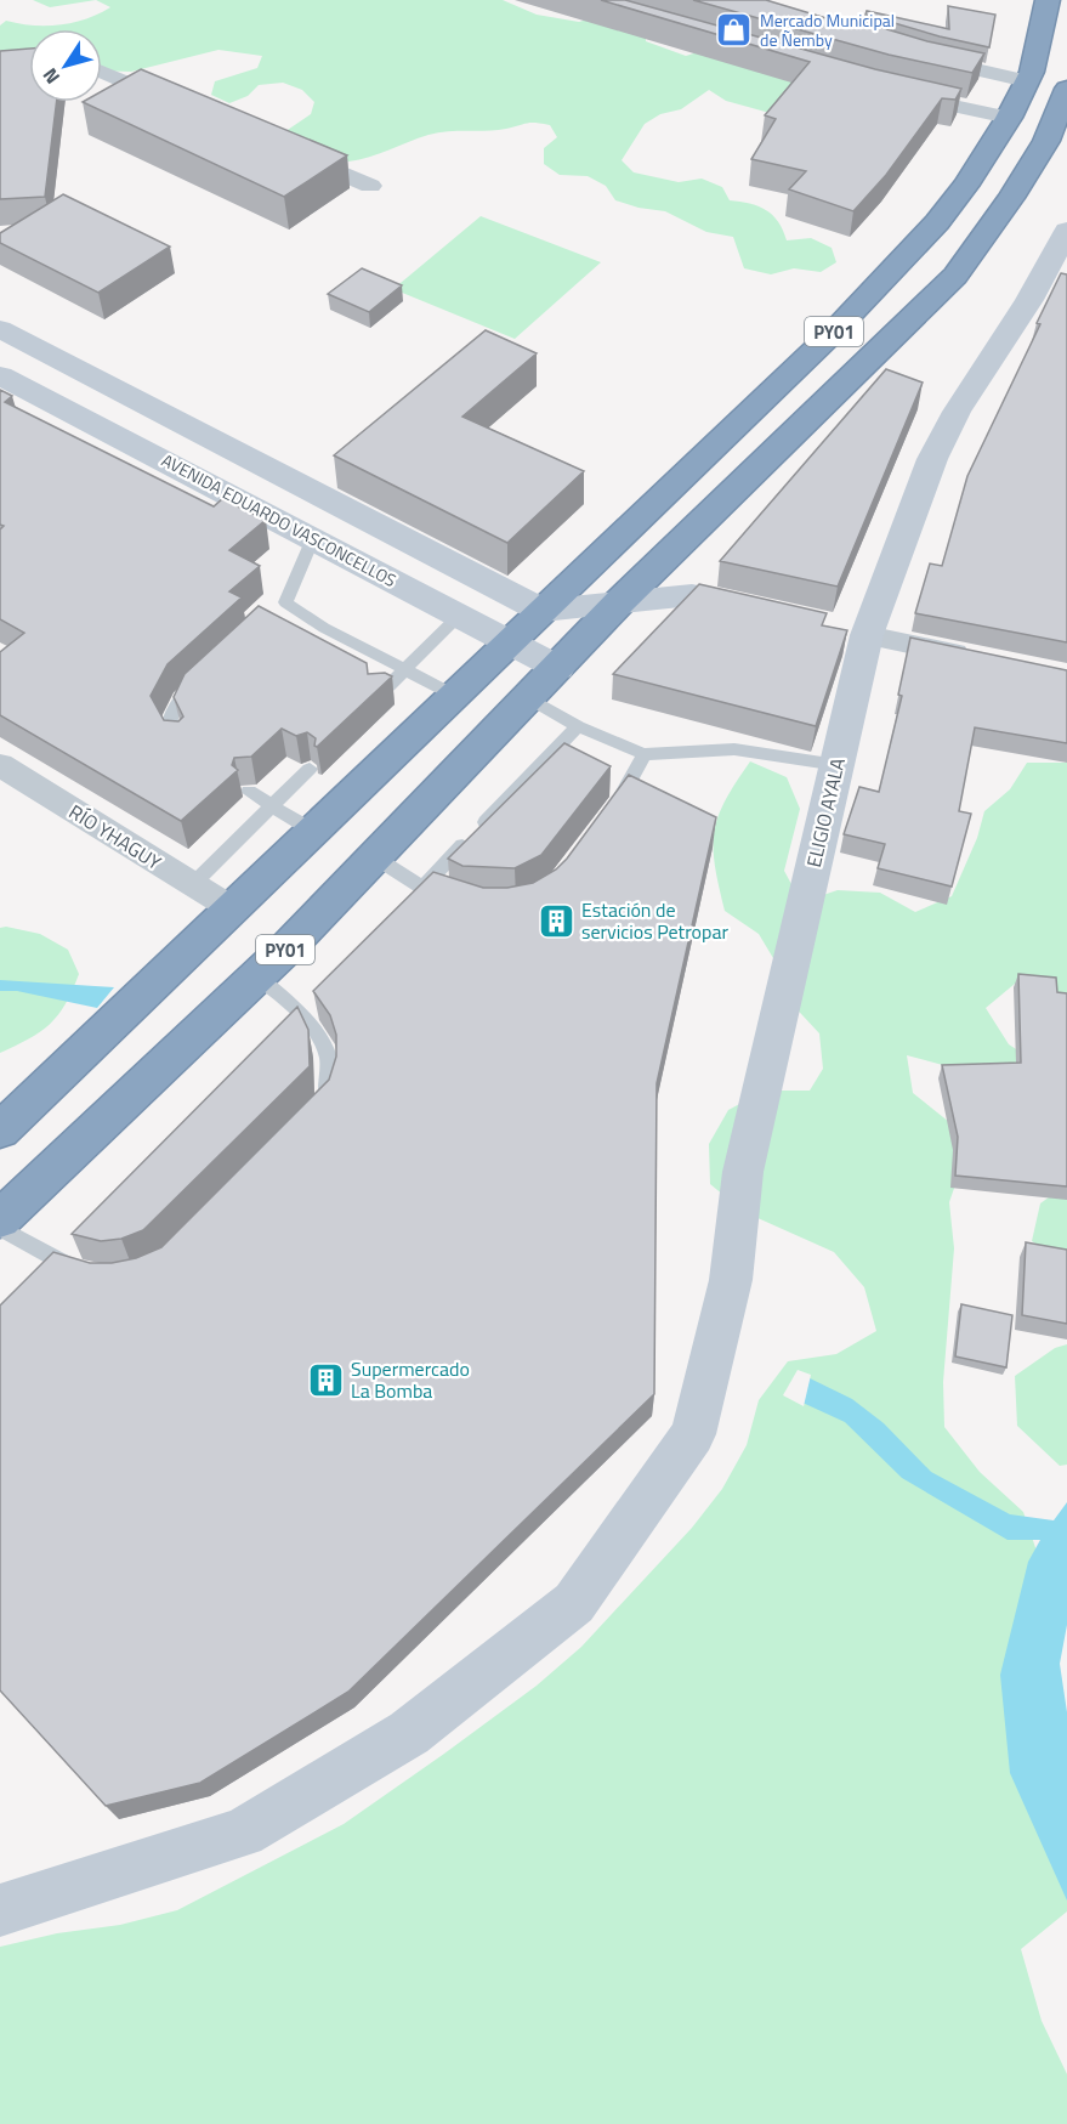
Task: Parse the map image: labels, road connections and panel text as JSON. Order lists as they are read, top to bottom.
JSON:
{
  "streets": {
    "highway": ["PY01"],
    "street": ["AVENIDA EDUARDO VASCONCELLOS", "ELIGIO AYALA", "RÍO YHAGUY"]
  },
  "crossings": [
    ["PY01", "AVENIDA EDUARDO VASCONCELLOS"],
    ["PY01", "RÍO YHAGUY"]
  ],
  "places": {
    "shop": ["Mercado Municipal de Ñemby"],
    "building": ["Estación de servicios Petropar", "Supermercado La Bomba"]
  },
  "north": "bottom left"
}
